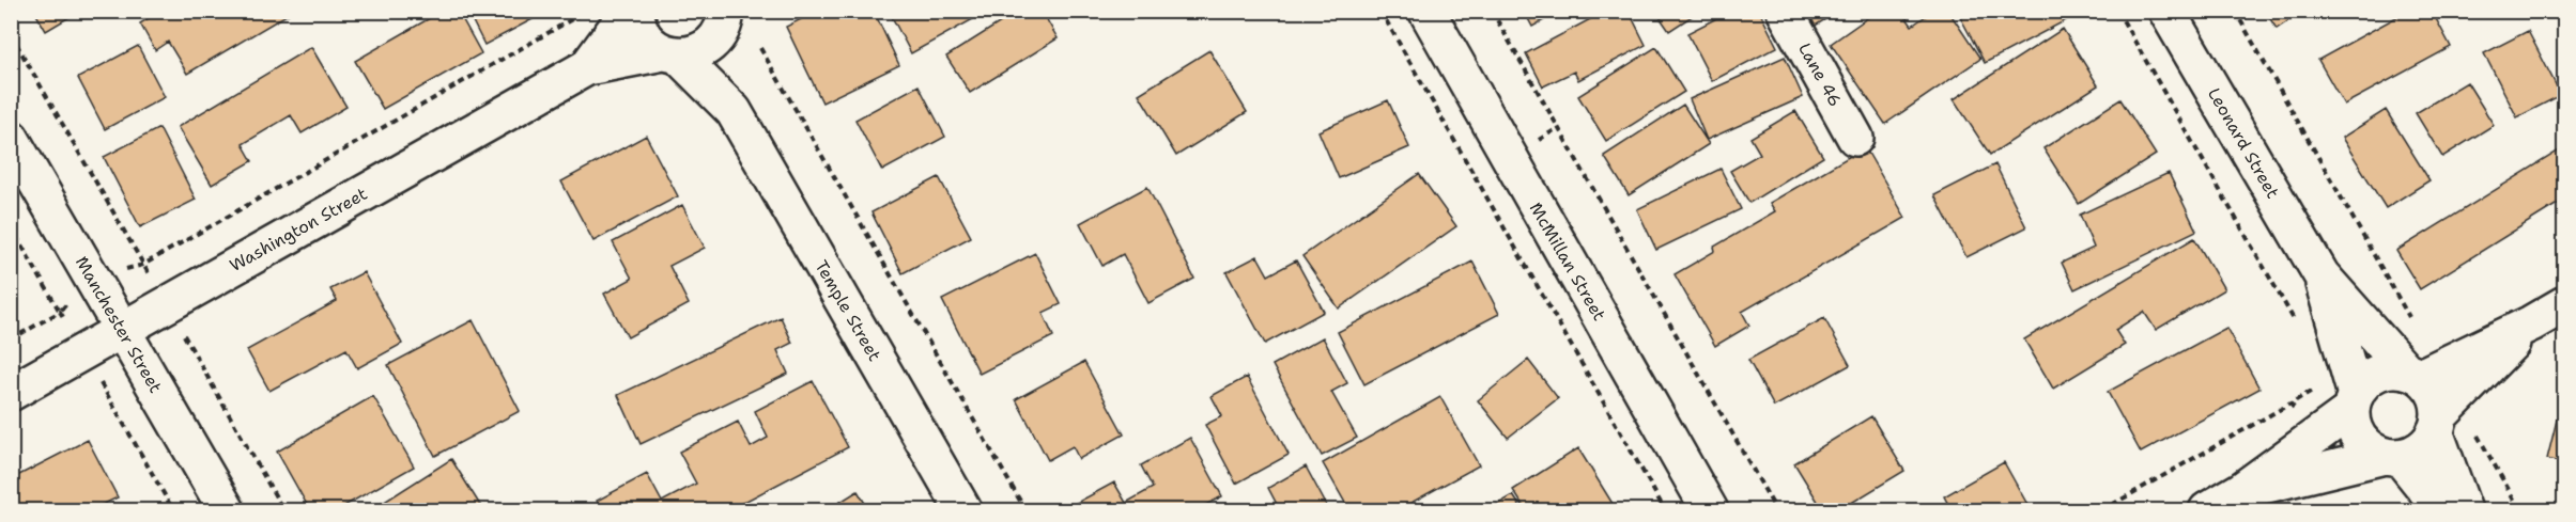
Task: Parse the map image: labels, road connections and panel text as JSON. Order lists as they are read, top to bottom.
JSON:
{
  "streets": {
    "street": [
      "Lane 46",
      "Leonard Street",
      "Washington Street",
      "McMillan Street",
      "Temple Street",
      "Manchester Street"
    ]
  },
  "crossings": [
    ["Washington Street", "Temple Street"],
    ["Washington Street", "Manchester Street"]
  ]
}
